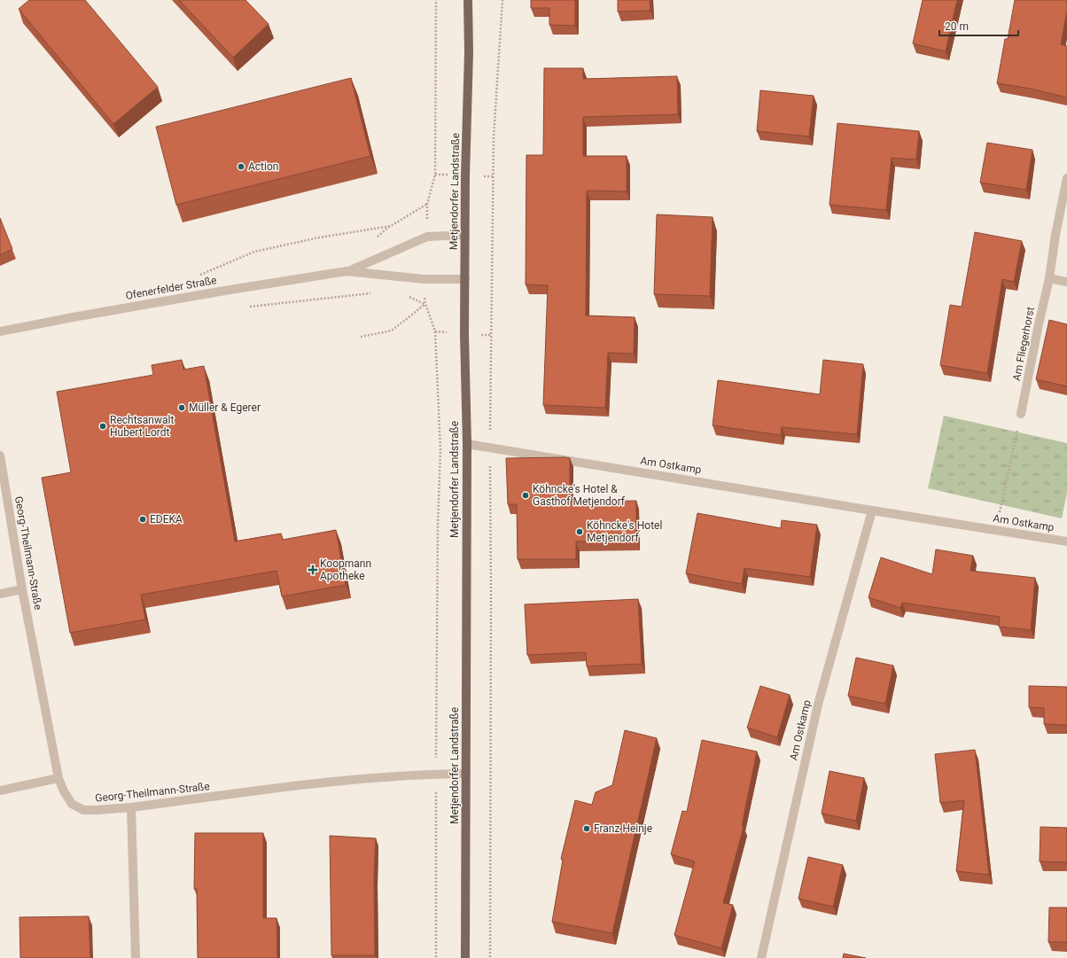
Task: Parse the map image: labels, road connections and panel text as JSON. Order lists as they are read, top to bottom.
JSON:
{
  "streets": {
    "main road": ["Metjendorfer Landstraße"],
    "street": [
      "Ofenerfelder Straße",
      "Am Fliegerhorst",
      "Am Ostkamp",
      "Georg-Theilmann-Straße"
    ]
  },
  "crossings": [
    ["Metjendorfer Landstraße", "Ofenerfelder Straße"],
    ["Metjendorfer Landstraße", "Am Ostkamp"],
    ["Metjendorfer Landstraße", "Georg-Theilmann-Straße"]
  ],
  "places": {
    "other": [
      "Action",
      "Müller & Egerer",
      "Rechtsanwalt Hubert Lordt",
      "Köhncke's Hotel & Gasthof Metjendorf",
      "EDEKA",
      "Köhncke's Hotel Metjendorf",
      "Franz Heinje"
    ],
    "health": ["Koopmann Apotheke"]
  },
  "scale_bar": "20 m"
}
